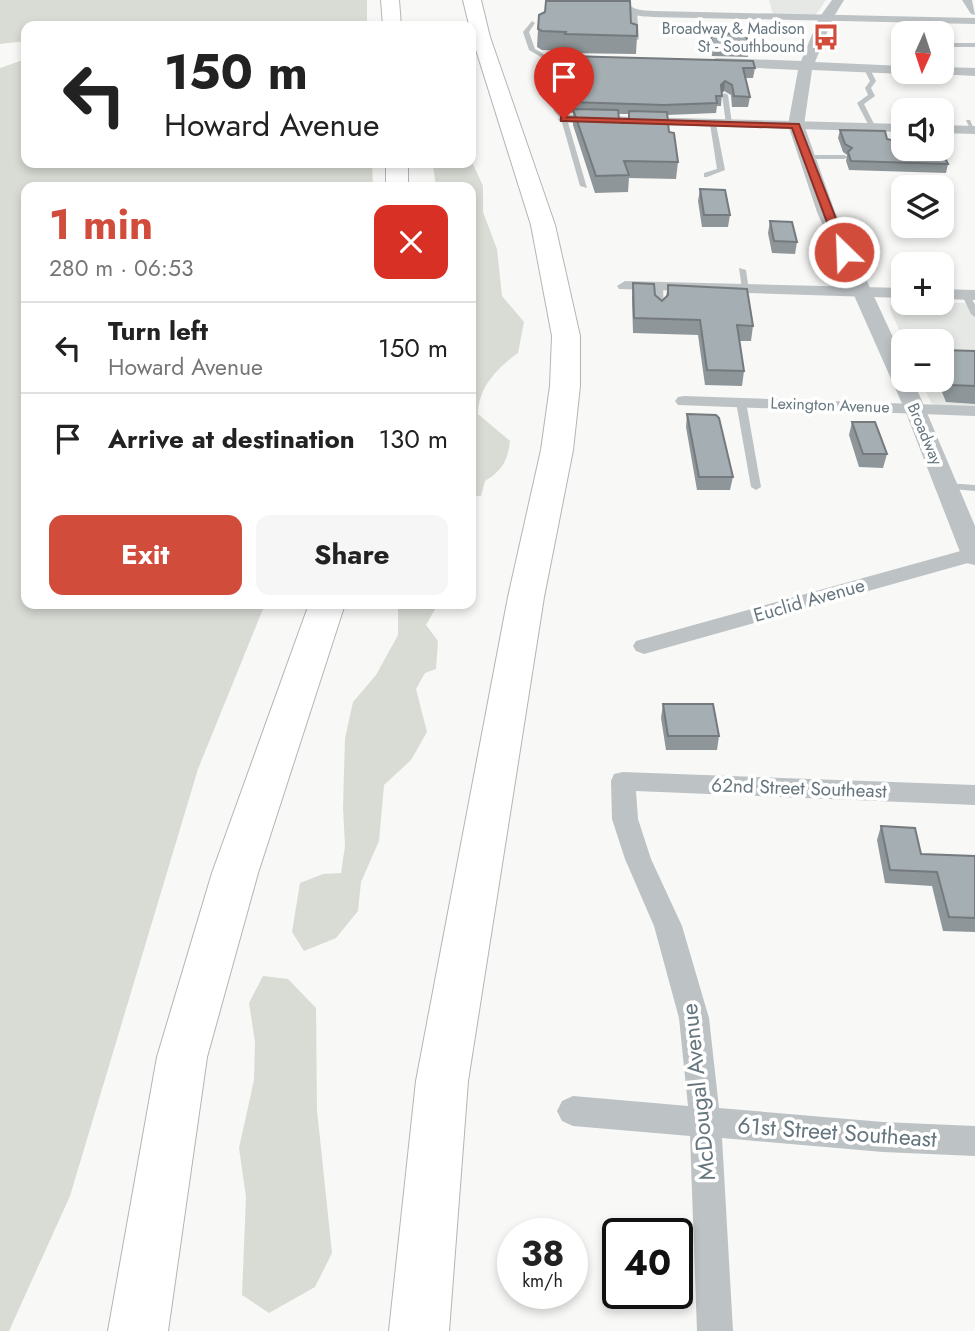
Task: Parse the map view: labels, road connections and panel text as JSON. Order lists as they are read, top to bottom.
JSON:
{
  "streets": {
    "street": [
      "Lexington Avenue",
      "Broadway",
      "Euclid Avenue",
      "62nd Street Southeast",
      "McDougal Avenue",
      "61st Street Southeast"
    ]
  },
  "crossings": [
    ["Lexington Avenue", "Broadway"],
    ["Broadway", "Euclid Avenue"],
    ["62nd Street Southeast", "McDougal Avenue"],
    ["McDougal Avenue", "61st Street Southeast"]
  ],
  "places": {
    "bus stop": ["Broadway & Madison St - Southbound"]
  },
  "north": "bottom",
  "page": {
    "map_buttons": ["+", "−"],
    "turn": ["150 m", "Howard Avenue"],
    "heading": ["1 min", "280 m · 06:53"],
    "list": [
      {
        "name": "Turn left",
        "note": "Howard Avenue",
        "value": "150 m"
      },
      {
        "name": "Arrive at destination",
        "value": "130 m"
      }
    ],
    "buttons": ["Exit", "Share"],
    "speed": "38 km/h",
    "limit": "40"
  }
}
